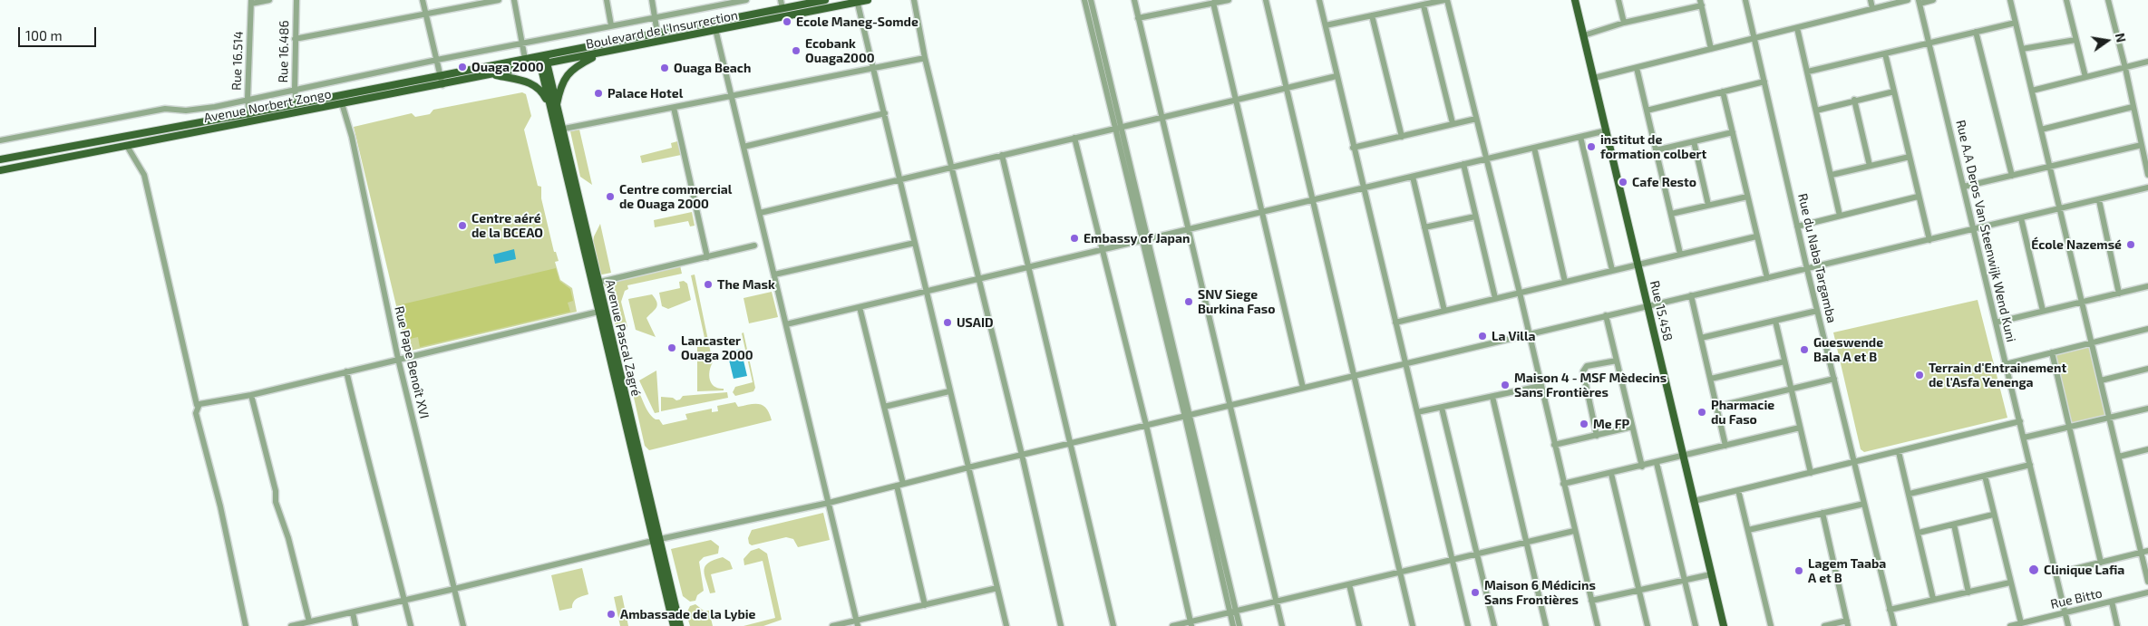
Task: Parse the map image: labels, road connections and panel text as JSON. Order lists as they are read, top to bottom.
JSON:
{
  "streets": {
    "main road": [
      "Boulevard de l'Insurrection",
      "Avenue Norbert Zongo",
      "Rue 15.458",
      "Avenue Pascal Zagré"
    ],
    "street": [
      "Rue 16.486",
      "Rue 16.514",
      "Rue A.A Deros Van Steenwijk Wend Kuni",
      "Rue du Naba Targamba",
      "Rue Pape Benoît XVI",
      "Rue Bitto"
    ]
  },
  "crossings": [
    ["Boulevard de l'Insurrection", "Avenue Norbert Zongo"],
    ["Boulevard de l'Insurrection", "Avenue Pascal Zagré"],
    ["Rue 16.486", "Avenue Norbert Zongo"],
    ["Rue 16.514", "Avenue Norbert Zongo"],
    ["Avenue Norbert Zongo", "Avenue Pascal Zagré"],
    ["Avenue Norbert Zongo", "Rue Pape Benoît XVI"],
    ["Rue A.A Deros Van Steenwijk Wend Kuni", "Rue Bitto"]
  ],
  "places": [
    "Ecole Maneg-Somde",
    "Ecobank Ouaga2000",
    "Ouaga 2000",
    "Ouaga Beach",
    "Palace Hotel",
    "institut de formation colbert",
    "Cafe Resto",
    "Centre commercial de Ouaga 2000",
    "Centre aéré de la BCEAO",
    "Embassy of Japan",
    "École Nazemsé",
    "The Mask",
    "SNV Siege Burkina Faso",
    "USAID",
    "La Villa",
    "Lancaster Ouaga 2000",
    "Gueswende Bala A et B",
    "Terrain d'Entrainement de l'Asfa Yenenga",
    "Maison 4 - MSF Mèdecins Sans Frontières",
    "Pharmacie du Faso",
    "Me FP",
    "Clinique Lafia",
    "Lagem Taaba A et B",
    "Maison 6 Médicins Sans Frontières",
    "Ambassade de la Lybie"
  ],
  "scale_bar": "100 m",
  "north": "right"
}
